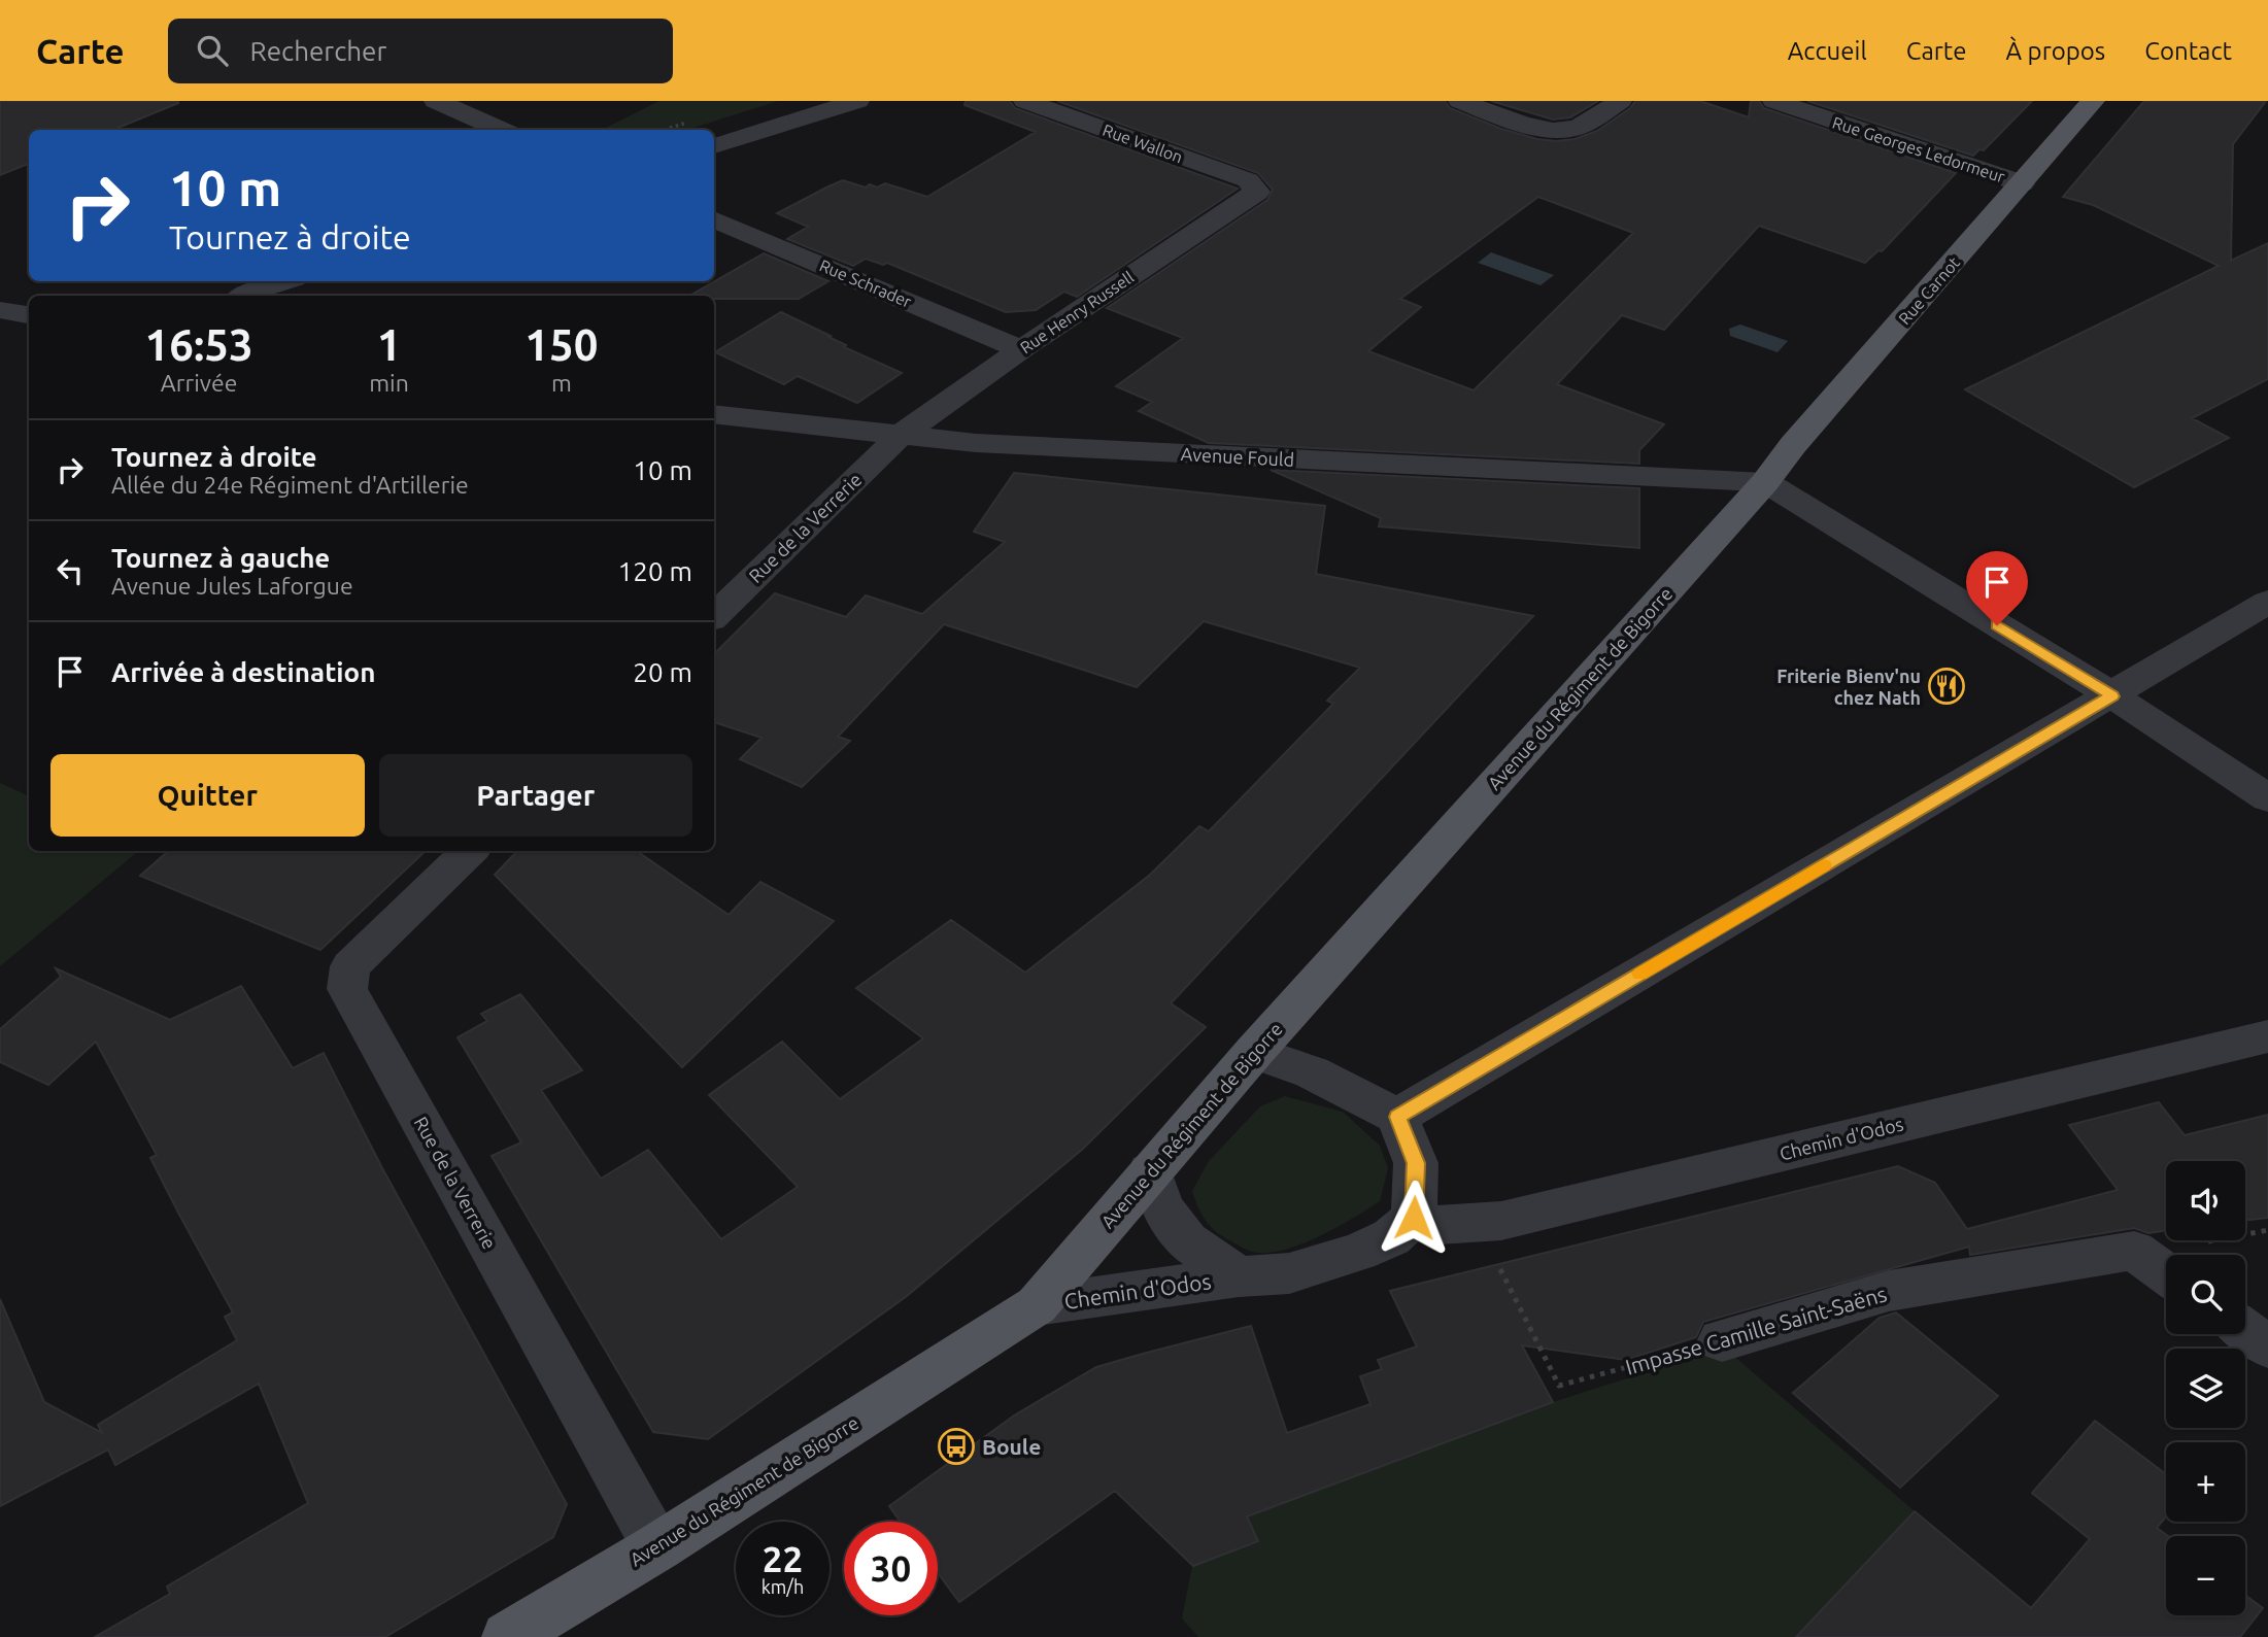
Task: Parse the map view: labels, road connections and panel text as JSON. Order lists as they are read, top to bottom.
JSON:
{
  "streets": {
    "main road": ["Rue Carnot", "Avenue du Régiment de Bigorre"],
    "street": [
      "Rue Wallon",
      "Rue Georges Ledormeur",
      "Rue Schrader",
      "Rue Henry Russell",
      "Avenue Fould",
      "Rue de la Verrerie",
      "Chemin d'Odos",
      "Impasse Camille Saint-Saëns"
    ]
  },
  "crossings": [
    ["Rue Wallon", "Rue Henry Russell"],
    ["Rue Georges Ledormeur", "Rue Carnot"],
    ["Rue Schrader", "Rue Henry Russell"],
    ["Rue Carnot", "Avenue Fould"],
    ["Rue Carnot", "Avenue du Régiment de Bigorre"],
    ["Rue Henry Russell", "Avenue Fould"],
    ["Rue Henry Russell", "Rue de la Verrerie"],
    ["Avenue Fould", "Rue de la Verrerie"],
    ["Avenue Fould", "Avenue du Régiment de Bigorre"],
    ["Rue de la Verrerie", "Avenue du Régiment de Bigorre"],
    ["Avenue du Régiment de Bigorre", "Chemin d'Odos"],
    ["Chemin d'Odos", "Impasse Camille Saint-Saëns"]
  ],
  "places": {
    "restaurant": ["Friterie Bienv'nu chez Nath"],
    "bus stop": ["Boule"]
  },
  "page": {
    "header": "Carte",
    "search": "Rechercher",
    "nav": [
      "Accueil",
      "Carte",
      "À propos",
      "Contact"
    ],
    "turn": ["10 m", "Tournez à droite"],
    "eta": [
      "16:53",
      "Arrivée",
      "1",
      "min",
      "150",
      "m"
    ],
    "list": [
      {
        "name": "Tournez à droite",
        "note": "Allée du 24e Régiment d'Artillerie",
        "value": "10 m"
      },
      {
        "name": "Tournez à gauche",
        "note": "Avenue Jules Laforgue",
        "value": "120 m"
      },
      {
        "name": "Arrivée à destination",
        "value": "20 m"
      }
    ],
    "buttons": ["Quitter", "Partager"],
    "map_buttons": ["+", "−"],
    "speed": "22 km/h",
    "limit": "30"
  }
}
